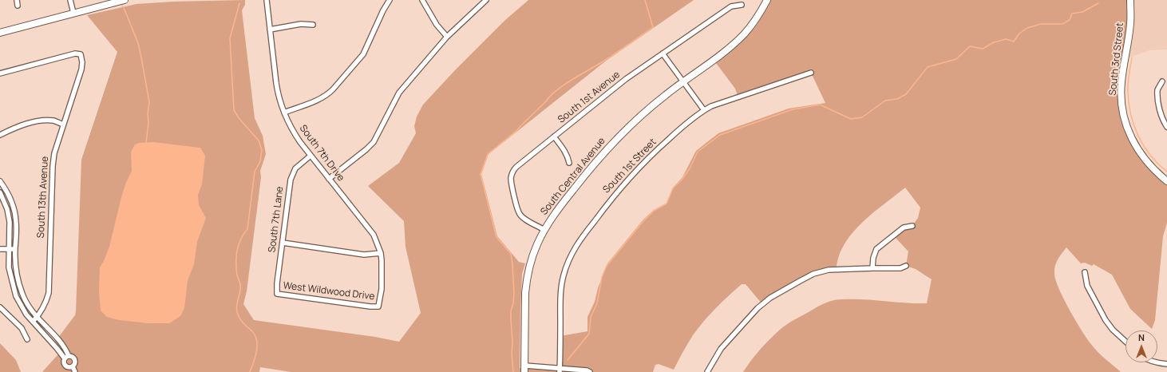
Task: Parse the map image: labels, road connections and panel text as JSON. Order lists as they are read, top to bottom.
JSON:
{
  "streets": {
    "street": [
      "South 3rd Street",
      "South 1st Avenue",
      "South 7th Drive",
      "South 1st Street",
      "South Central Avenue",
      "South 13th Avenue",
      "South 7th Lane",
      "West Wildwood Drive"
    ]
  },
  "crossings": [
    ["South 1st Avenue", "South Central Avenue"],
    ["South 7th Drive", "South 7th Lane"],
    ["South 7th Drive", "West Wildwood Drive"],
    ["South 7th Lane", "West Wildwood Drive"]
  ],
  "north": "top"
}
